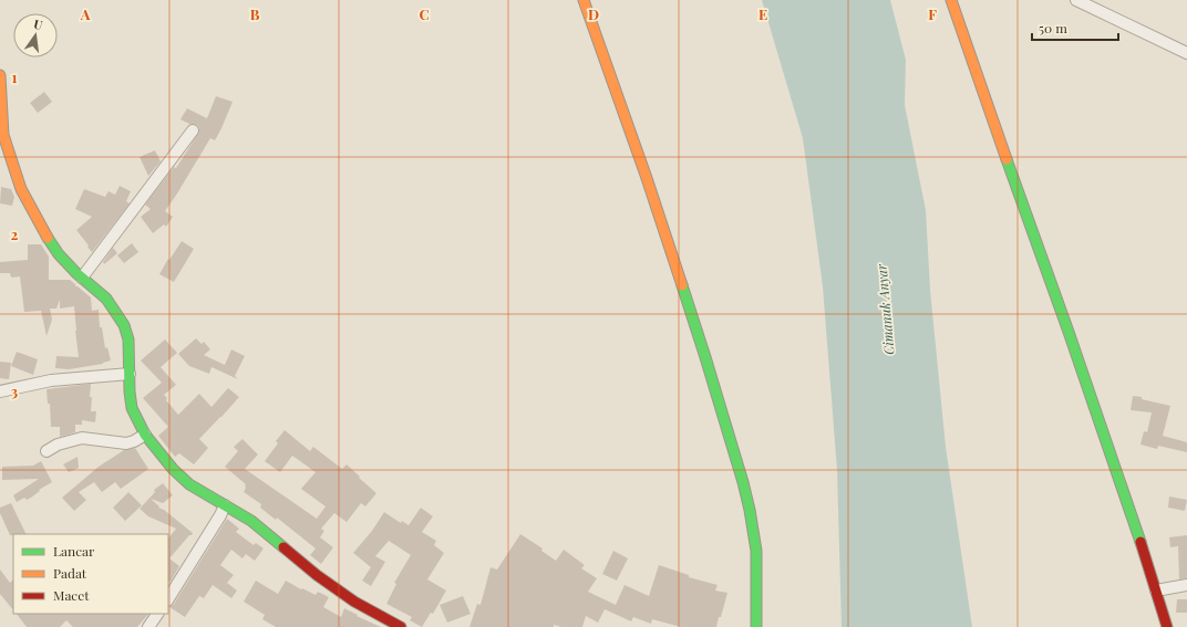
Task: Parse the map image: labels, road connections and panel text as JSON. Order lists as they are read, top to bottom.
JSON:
{
  "water": ["Cimanuk Anyar"],
  "legend": ["Lancar", "Padat", "Macet"],
  "scale_bar": "50 m",
  "north": "top",
  "grid": {
    "columns": [
      "A",
      "B",
      "C",
      "D",
      "E",
      "F"
    ],
    "rows": ["1", "2", "3"]
  }
}
